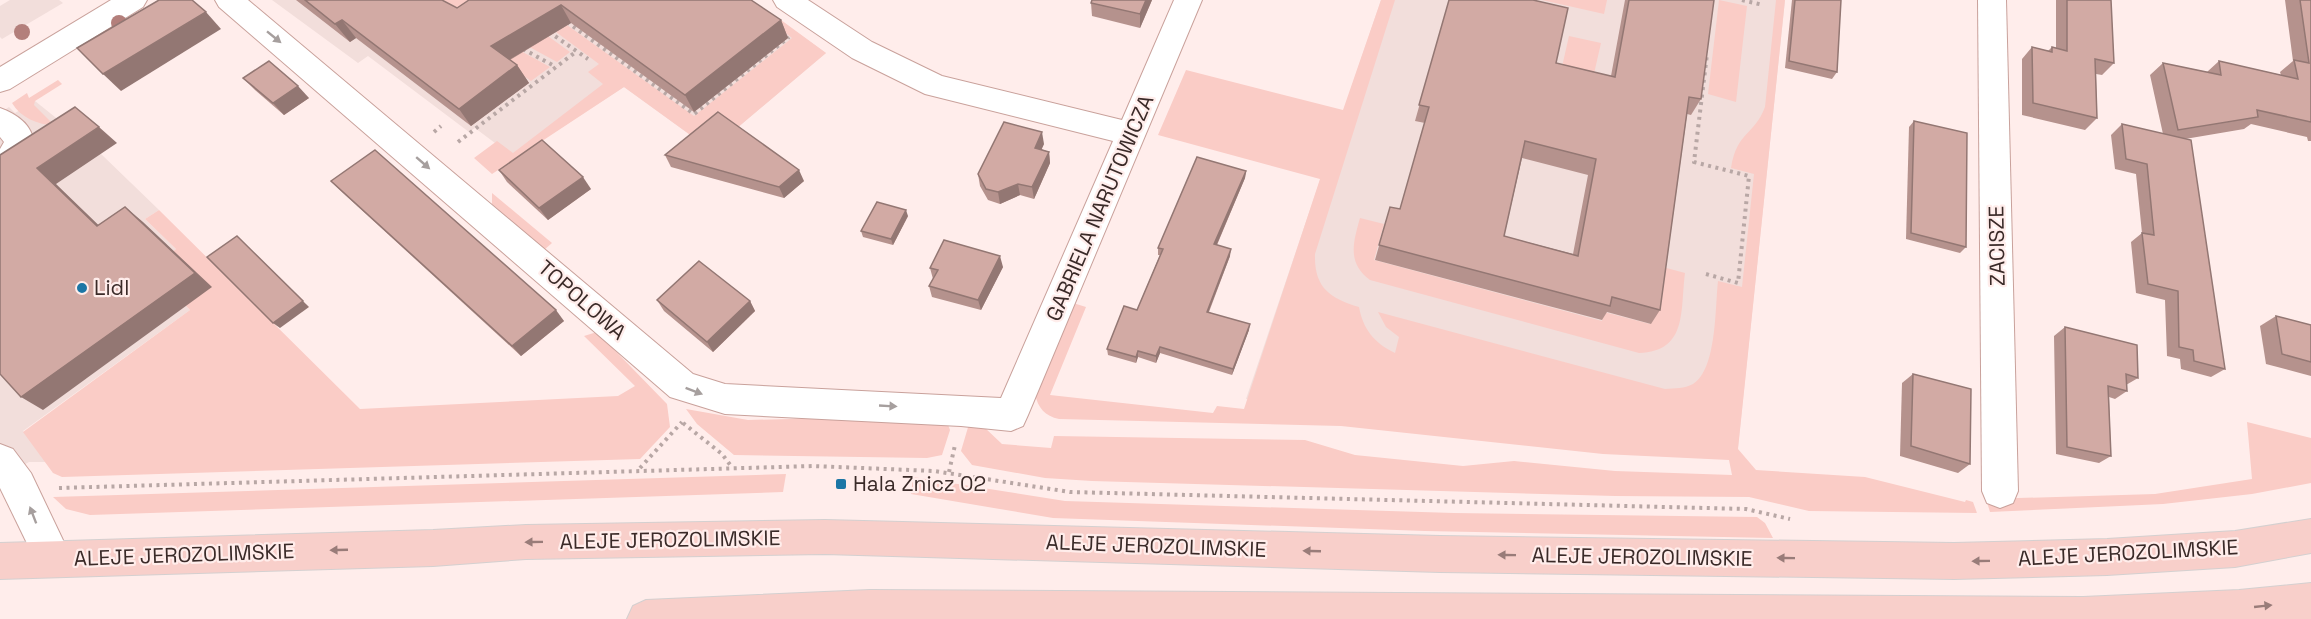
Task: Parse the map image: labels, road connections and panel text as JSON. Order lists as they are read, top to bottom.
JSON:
{
  "streets": {
    "main road": ["ALEJE JEROZOLIMSKIE"],
    "street": ["GABRIELA NARUTOWICZA", "ZACISZE", "TOPOLOWA"]
  },
  "crossings": [
    ["GABRIELA NARUTOWICZA", "TOPOLOWA"]
  ],
  "one_way": ["TOPOLOWA"],
  "places": {
    "other": ["Lidl"],
    "transit": ["Hala Znicz 02"]
  }
}
